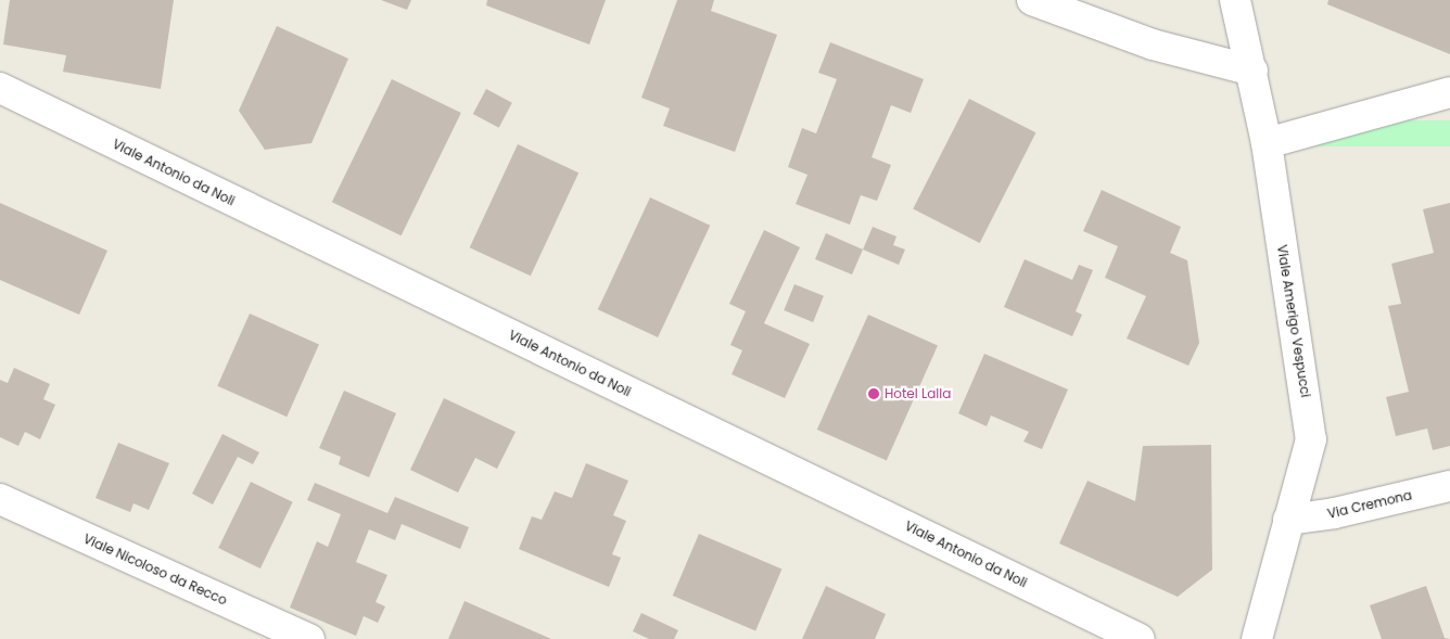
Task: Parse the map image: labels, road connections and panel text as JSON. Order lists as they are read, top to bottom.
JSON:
{
  "streets": {
    "street": [
      "Viale Antonio da Noli",
      "Viale Amerigo Vespucci",
      "Via Cremona",
      "Viale Nicoloso da Recco"
    ]
  },
  "crossings": [
    ["Viale Amerigo Vespucci", "Via Cremona"]
  ],
  "places": ["Hotel Lalla"]
}
